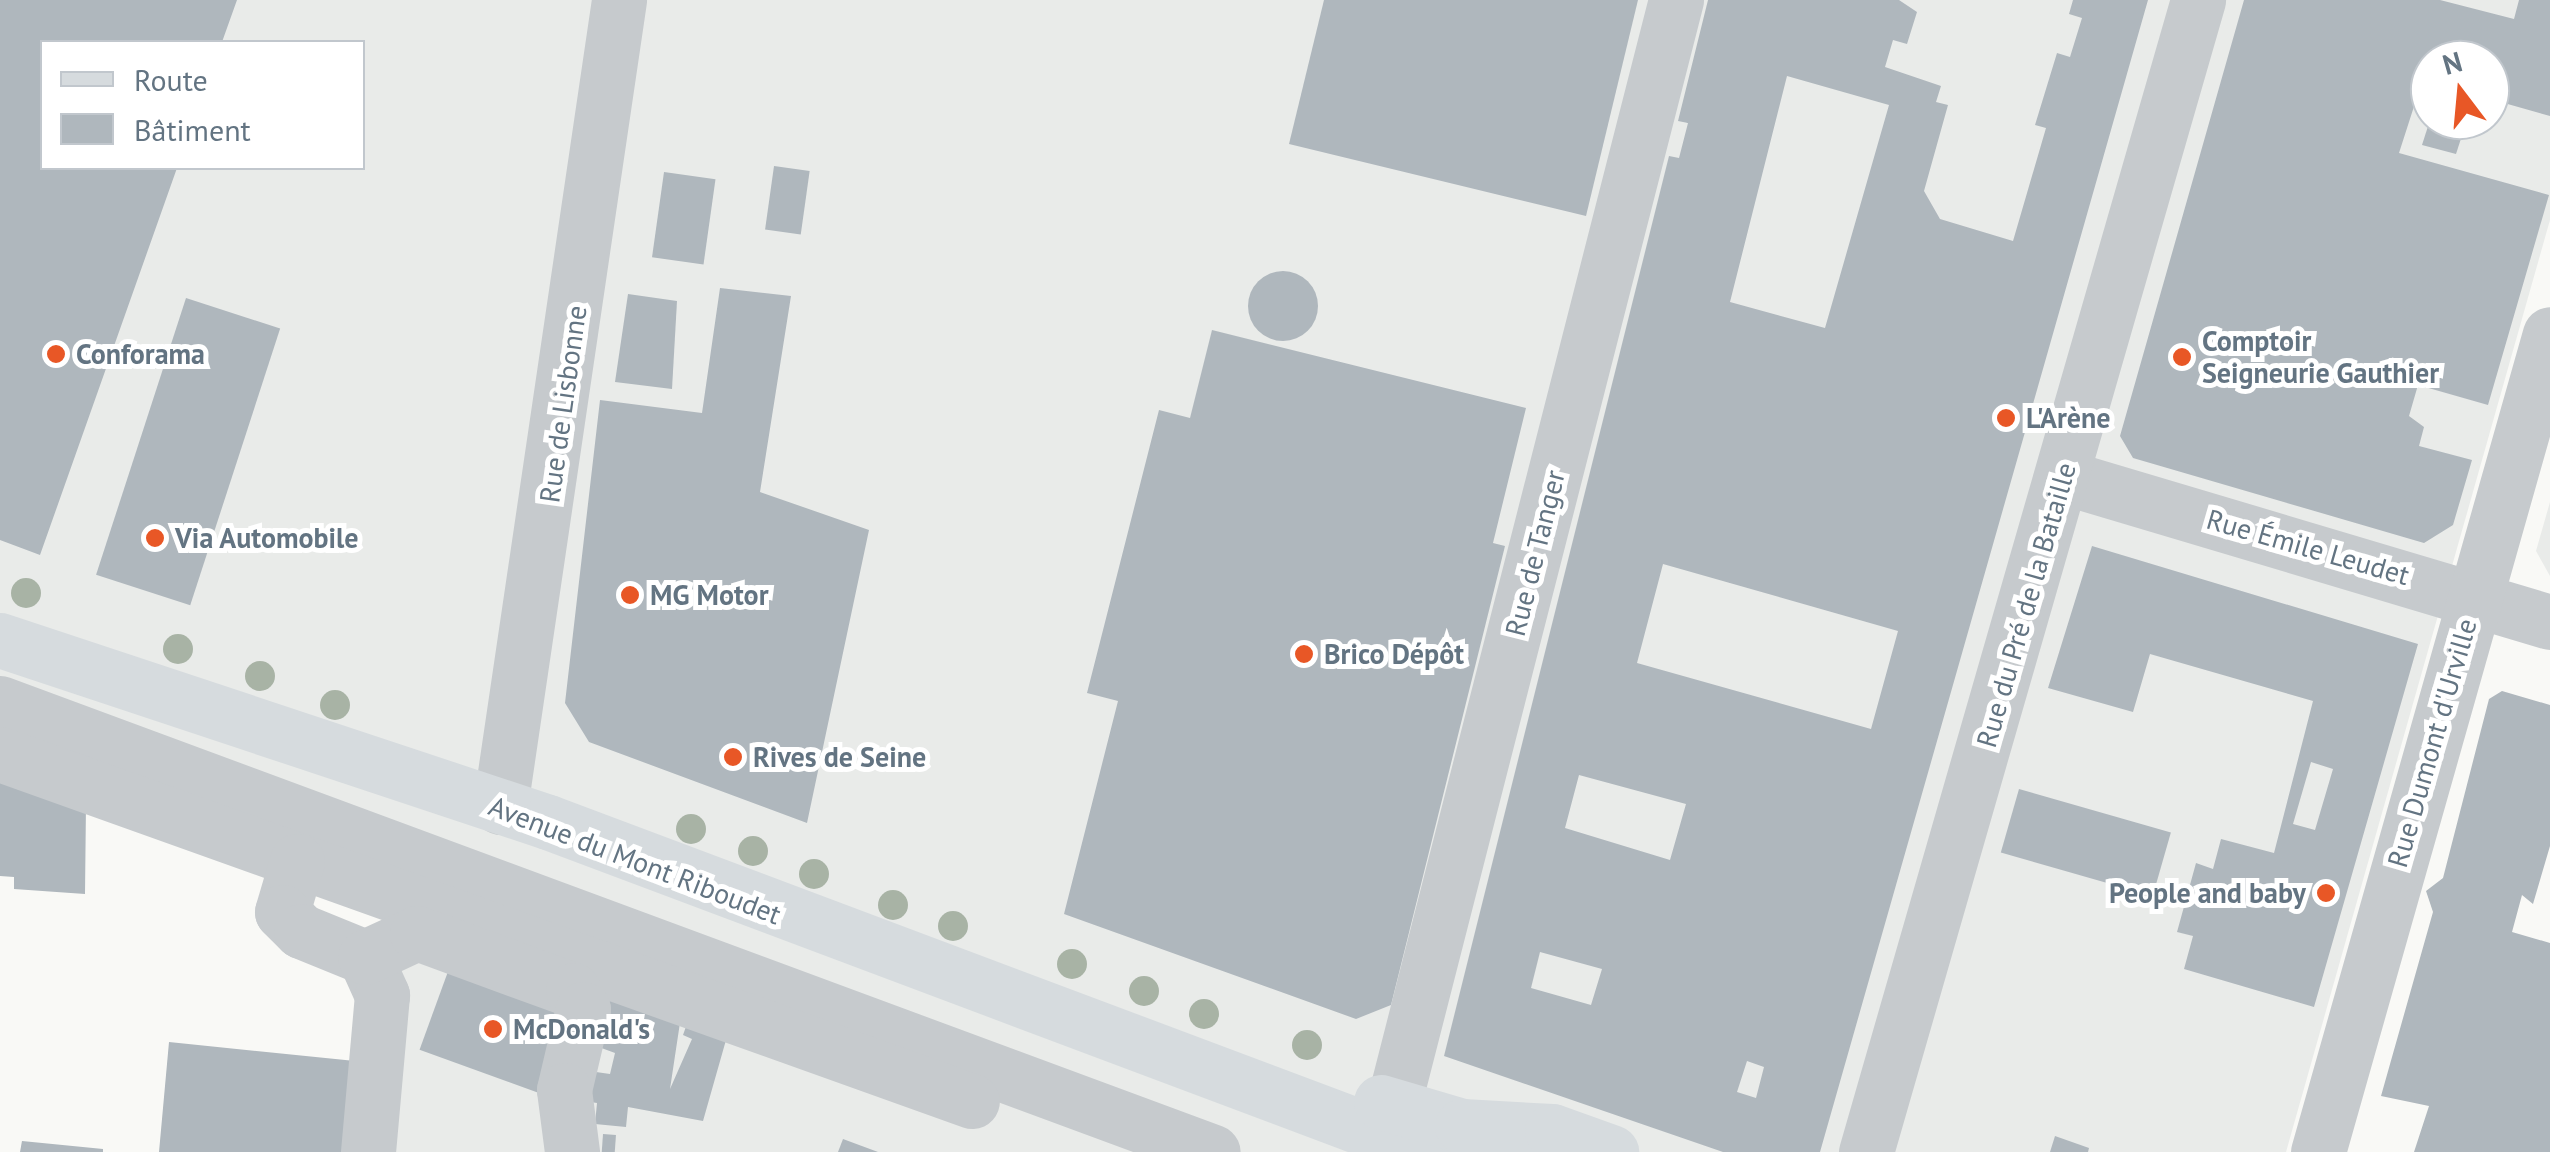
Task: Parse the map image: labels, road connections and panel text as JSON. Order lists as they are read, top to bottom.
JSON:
{
  "streets": {
    "main road": ["Avenue du Mont Riboudet"],
    "street": [
      "Rue de Lisbonne",
      "Rue Émile Leudet",
      "Rue de Tanger",
      "Rue du Pré de la Bataille",
      "Rue Dumont d'Urville"
    ]
  },
  "crossings": [
    ["Rue de Lisbonne", "Avenue du Mont Riboudet"],
    ["Rue Émile Leudet", "Rue du Pré de la Bataille"],
    ["Rue Émile Leudet", "Rue Dumont d'Urville"],
    ["Rue de Tanger", "Avenue du Mont Riboudet"]
  ],
  "places": [
    "Conforama",
    "Comptoir Seigneurie Gauthier",
    "L'Arène",
    "Via Automobile",
    "MG Motor",
    "Brico Dépôt",
    "Rives de Seine",
    "People and baby",
    "McDonald's"
  ],
  "legend": ["Route", "Bâtiment"],
  "north": "top"
}
